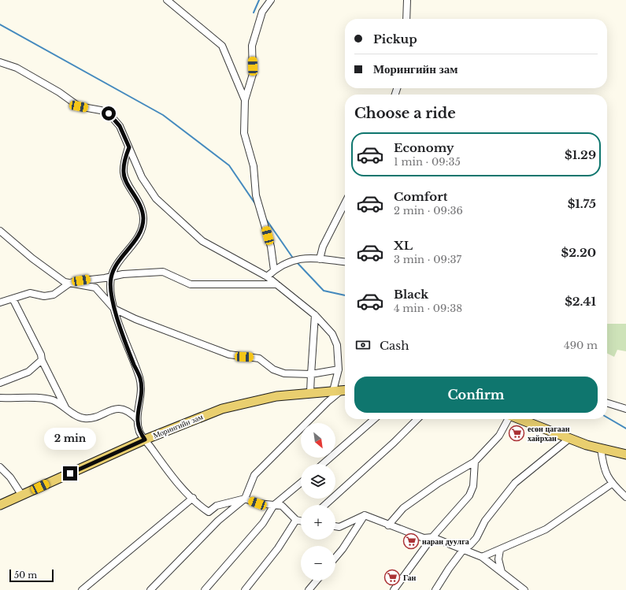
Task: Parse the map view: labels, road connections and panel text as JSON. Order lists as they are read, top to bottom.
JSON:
{
  "streets": {
    "main road": ["Морингийн зам"]
  },
  "places": {
    "supermarket": ["есөн цагаан хайрхан", "наран дуулга", "Ган"]
  },
  "scale_bar": "50 m",
  "north": "bottom right",
  "page": {
    "banner": ["Pickup", "Морингийн зам"],
    "heading": "Choose a ride",
    "list": [
      {
        "name": "Economy",
        "note": "1 min · 09:35",
        "value": "$1.29"
      },
      {
        "name": "Comfort",
        "note": "2 min · 09:36",
        "value": "$1.75"
      },
      {
        "name": "XL",
        "note": "3 min · 09:37",
        "value": "$2.20"
      },
      {
        "name": "Black",
        "note": "4 min · 09:38",
        "value": "$2.41"
      }
    ],
    "pay": ["Cash", "490 m"],
    "buttons": "Confirm",
    "map_buttons": ["+", "−"],
    "bubble": "2 min",
    "scale": "50 m"
  }
}
